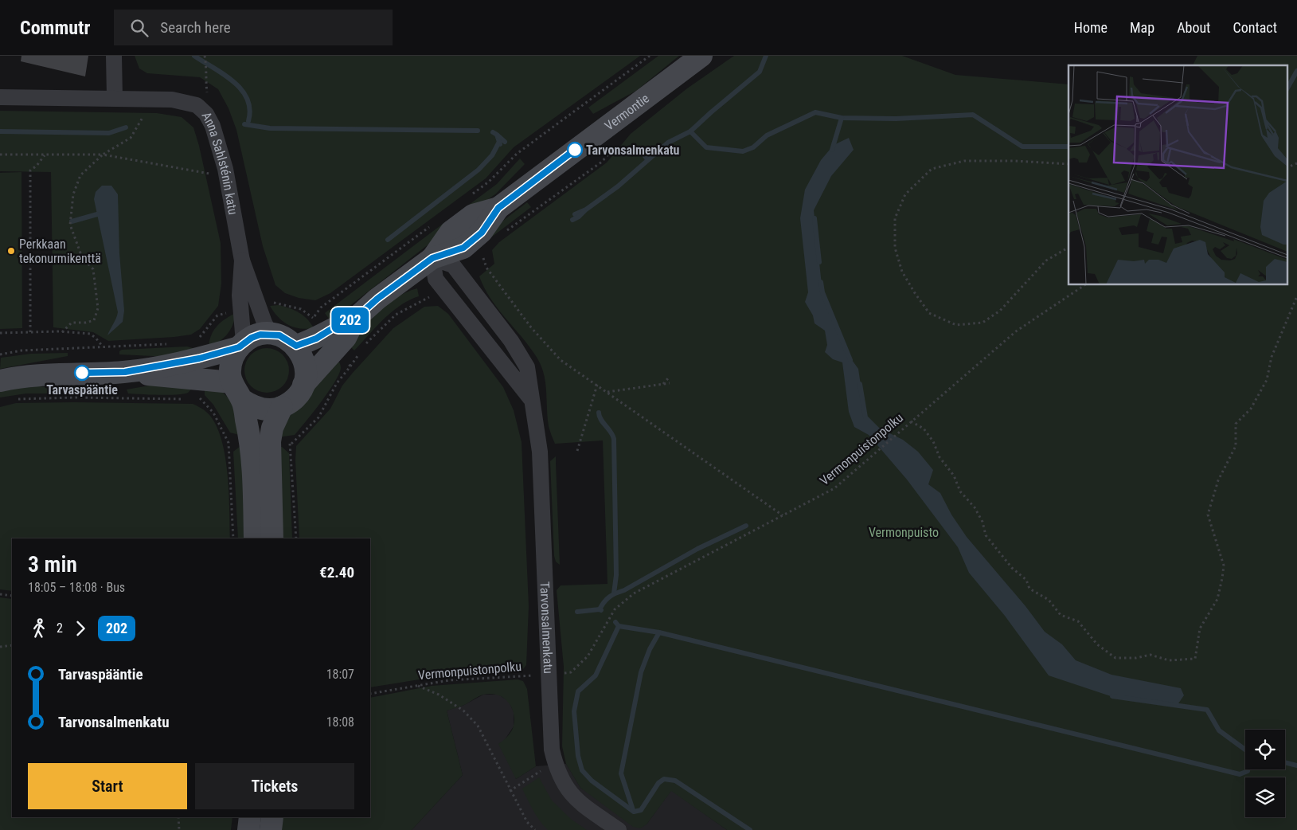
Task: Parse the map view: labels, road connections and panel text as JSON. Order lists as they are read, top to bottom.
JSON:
{
  "streets": {
    "main road": ["Vermontie"],
    "street": ["Anna Sahlsténin katu", "Tarvonsalmenkatu"],
    "path": ["Vermonpuistonpolku"]
  },
  "crossings": [
    ["Vermontie", "Anna Sahlsténin katu"],
    ["Vermontie", "Tarvonsalmenkatu"],
    ["Vermonpuistonpolku", "Tarvonsalmenkatu"]
  ],
  "parks": ["Vermonpuisto"],
  "places": ["Tarvonsalmenkatu", "Perkkaan tekonurmikenttä", "Tarvaspääntie"],
  "lines": ["bus line 202"],
  "page": {
    "header": "Commutr",
    "search": "Search here",
    "nav": [
      "Home",
      "Map",
      "About",
      "Contact"
    ],
    "on_map": "202",
    "heading": ["3 min", "18:05 – 18:08 · Bus", "€2.40"],
    "legs": ["2", "202"],
    "list": [
      {
        "name": "Tarvaspääntie",
        "value": "18:07"
      },
      {
        "name": "Tarvonsalmenkatu",
        "value": "18:08"
      }
    ],
    "buttons": ["Start", "Tickets"]
  }
}
